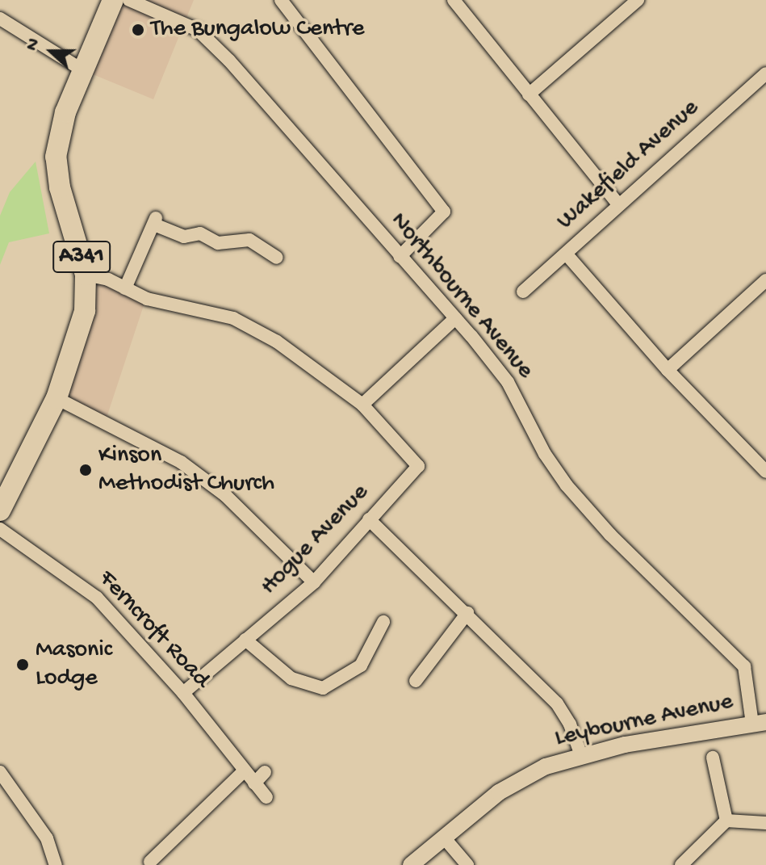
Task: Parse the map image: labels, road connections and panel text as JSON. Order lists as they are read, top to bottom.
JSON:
{
  "streets": {
    "main road": ["A341"],
    "street": [
      "Wakefield Avenue",
      "Northbourne Avenue",
      "Hogue Avenue",
      "Ferncroft Road",
      "Leybourne Avenue"
    ]
  },
  "crossings": [
    ["Northbourne Avenue", "Leybourne Avenue"],
    ["Hogue Avenue", "Ferncroft Road"]
  ],
  "places": ["The Bungalow Centre", "Kinson Methodist Church", "Masonic Lodge"],
  "north": "left"
}
